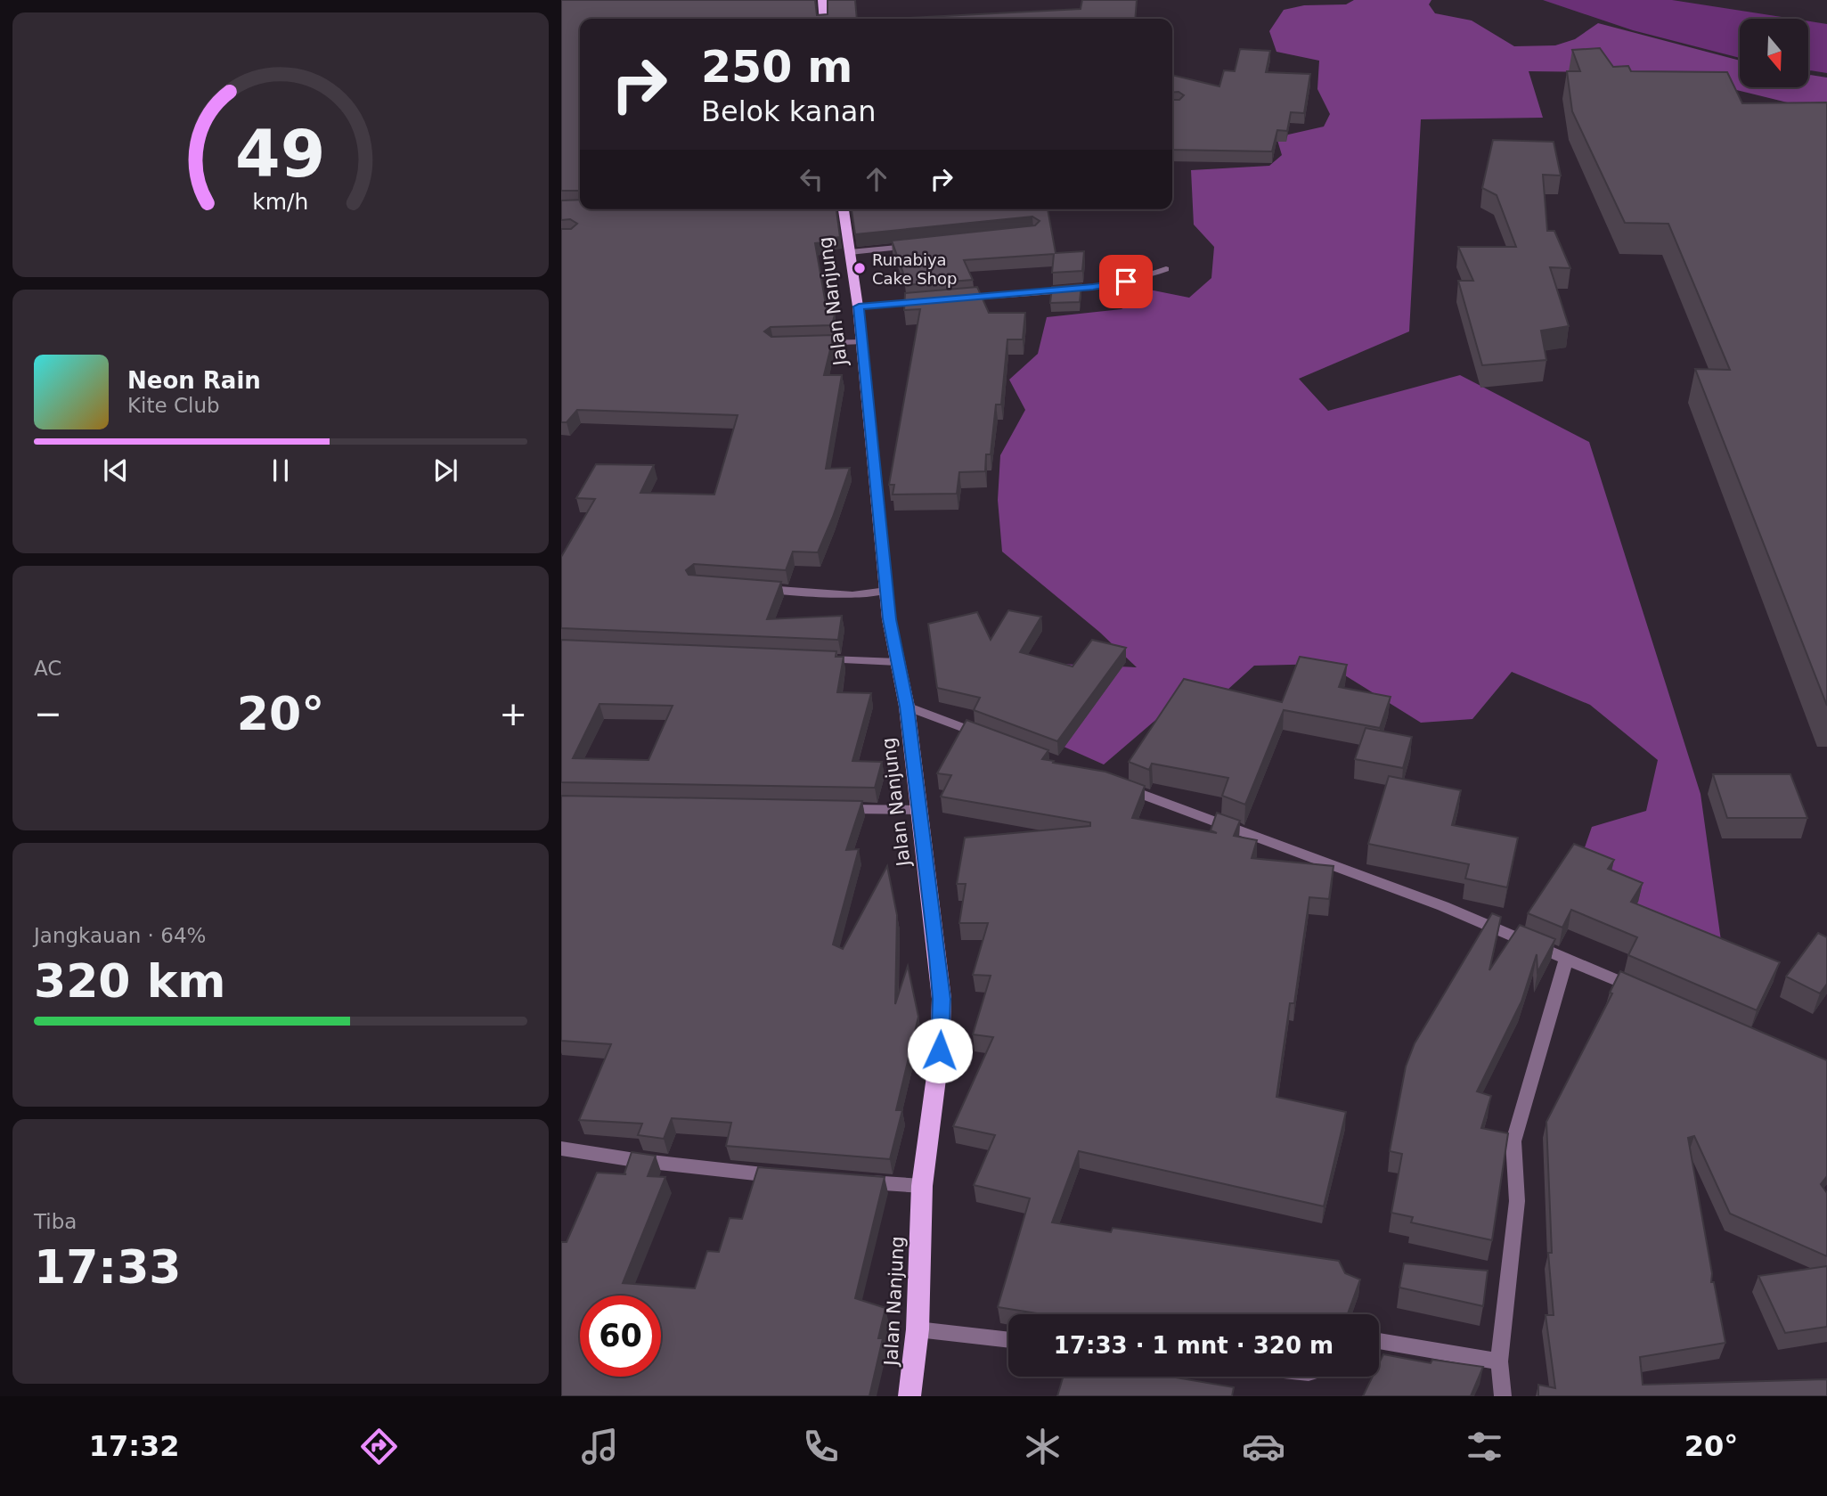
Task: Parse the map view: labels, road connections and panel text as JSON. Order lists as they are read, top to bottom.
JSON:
{
  "streets": {
    "main road": ["Jalan Nanjung"]
  },
  "places": ["Runabiya Cake Shop"],
  "north": "bottom",
  "page": {
    "turn": ["250 m", "Belok kanan"],
    "song": ["Neon Rain", "Kite Club"],
    "tile": [
      "AC",
      ["Jangkauan · 64%", "320 km"],
      ["Tiba", "17:33"]
    ],
    "heat": ["−", "20°", "+"],
    "limit": "60",
    "trip": "17:33 · 1 mnt · 320 m",
    "tabs": ["17:32", "20°"],
    "gauge": ["49", "km/h"]
  }
}
